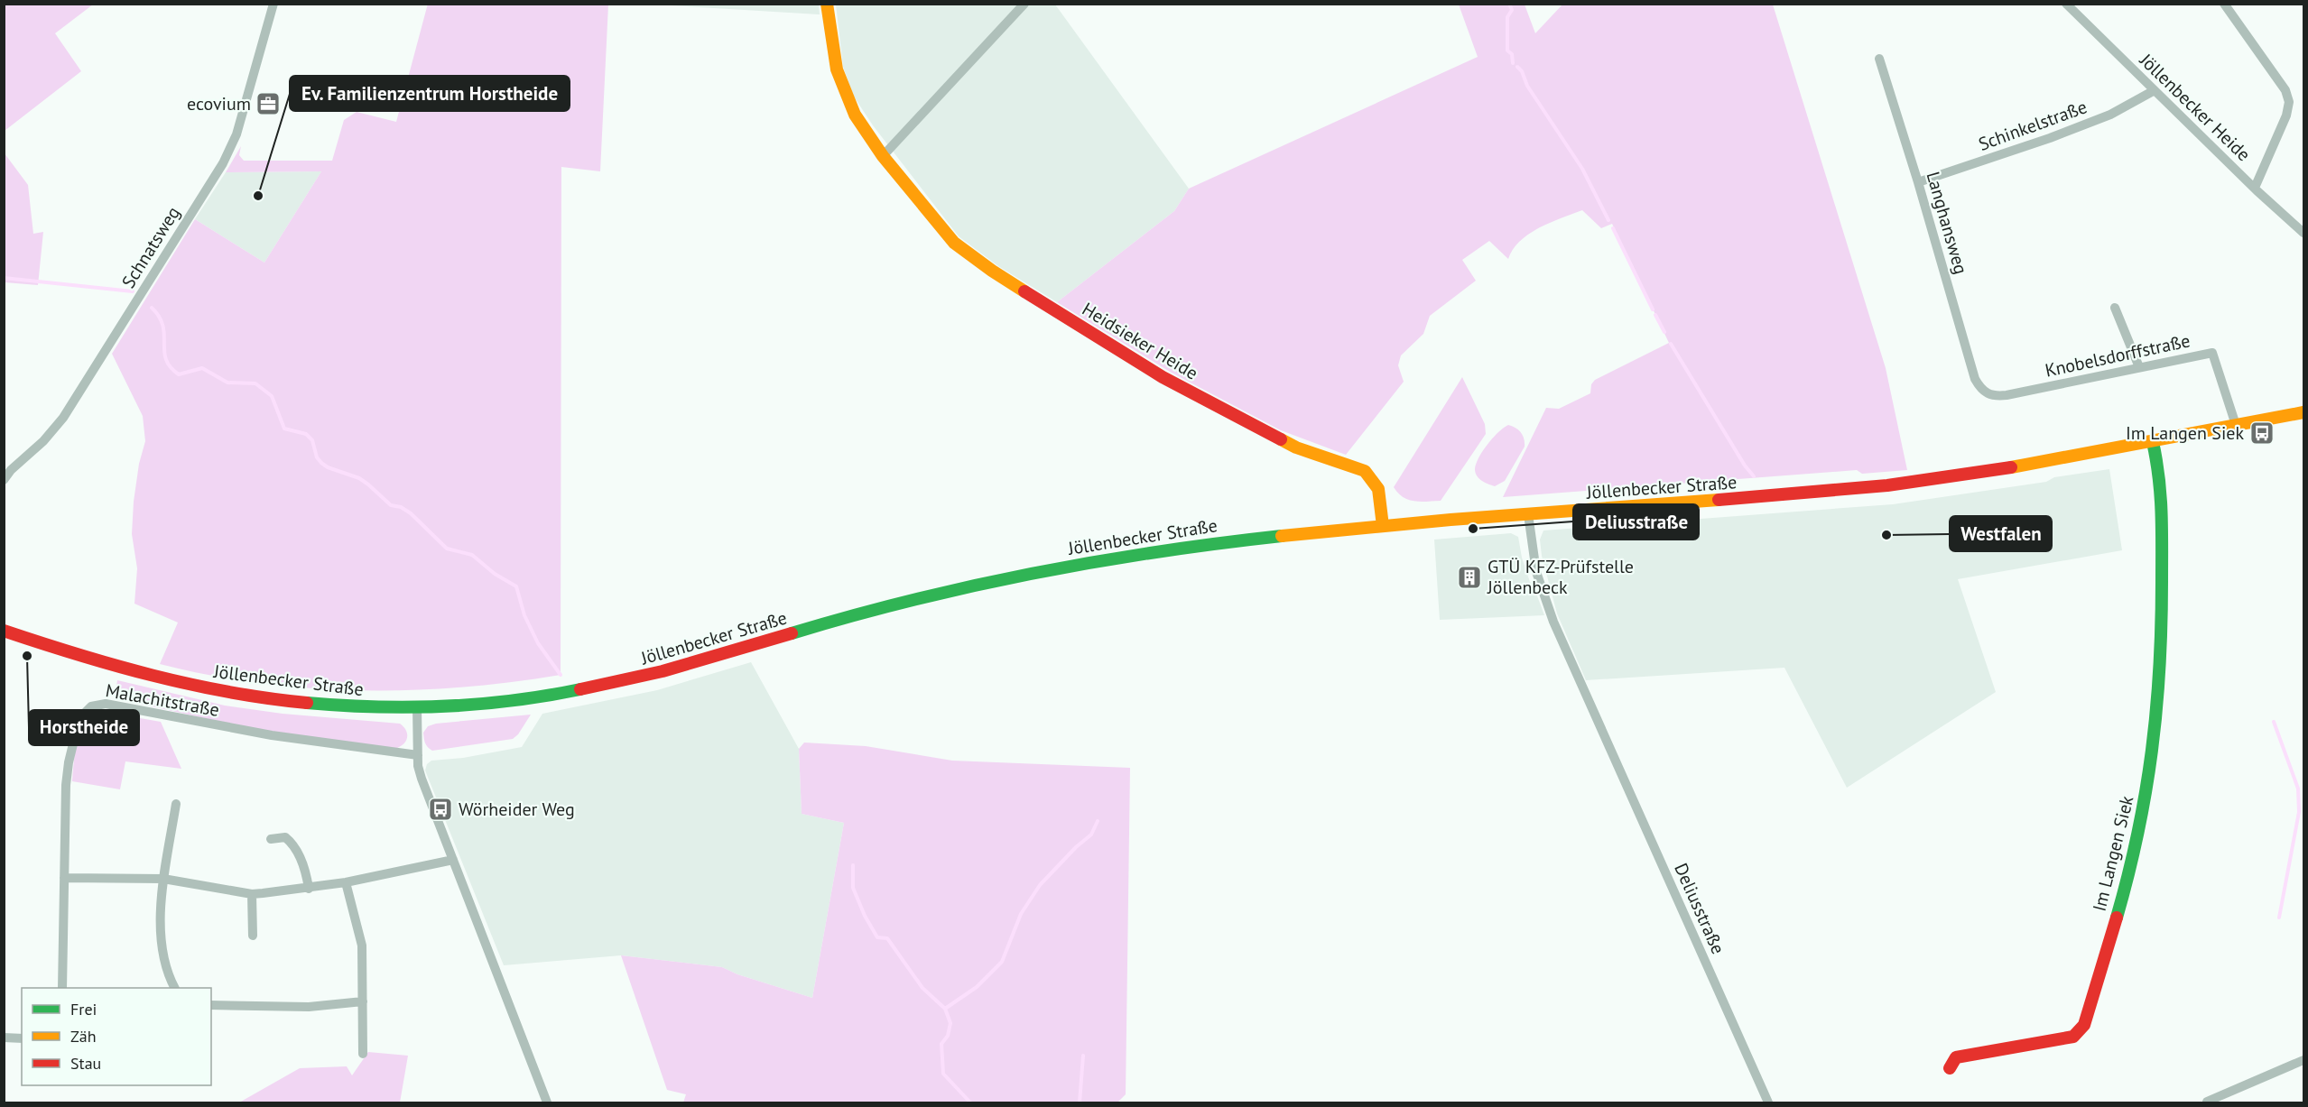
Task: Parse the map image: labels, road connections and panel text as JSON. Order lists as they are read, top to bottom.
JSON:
{
  "streets": {
    "main road": ["Heidsieker Heide", "Jöllenbecker Straße", "Im Langen Siek"],
    "street": [
      "Jöllenbecker Heide",
      "Schinkelstraße",
      "Langhansweg",
      "Schnatsweg",
      "Knobelsdorffstraße",
      "Malachitstraße",
      "Deliusstraße"
    ]
  },
  "crossings": [
    ["Jöllenbecker Heide", "Schinkelstraße"],
    ["Schinkelstraße", "Langhansweg"],
    ["Langhansweg", "Knobelsdorffstraße"],
    ["Heidsieker Heide", "Jöllenbecker Straße"],
    ["Knobelsdorffstraße", "Jöllenbecker Straße"],
    ["Jöllenbecker Straße", "Im Langen Siek"],
    ["Jöllenbecker Straße", "Deliusstraße"]
  ],
  "places": {
    "office": ["ecovium"],
    "other": [
      "Ev. Familienzentrum Horstheide",
      "Deliusstraße",
      "Westfalen",
      "Horstheide"
    ],
    "bus stop": ["Im Langen Siek", "Wörheider Weg"],
    "building": ["GTÜ KFZ-Prüfstelle Jöllenbeck"]
  },
  "legend": ["Frei", "Zäh", "Stau"]
}
